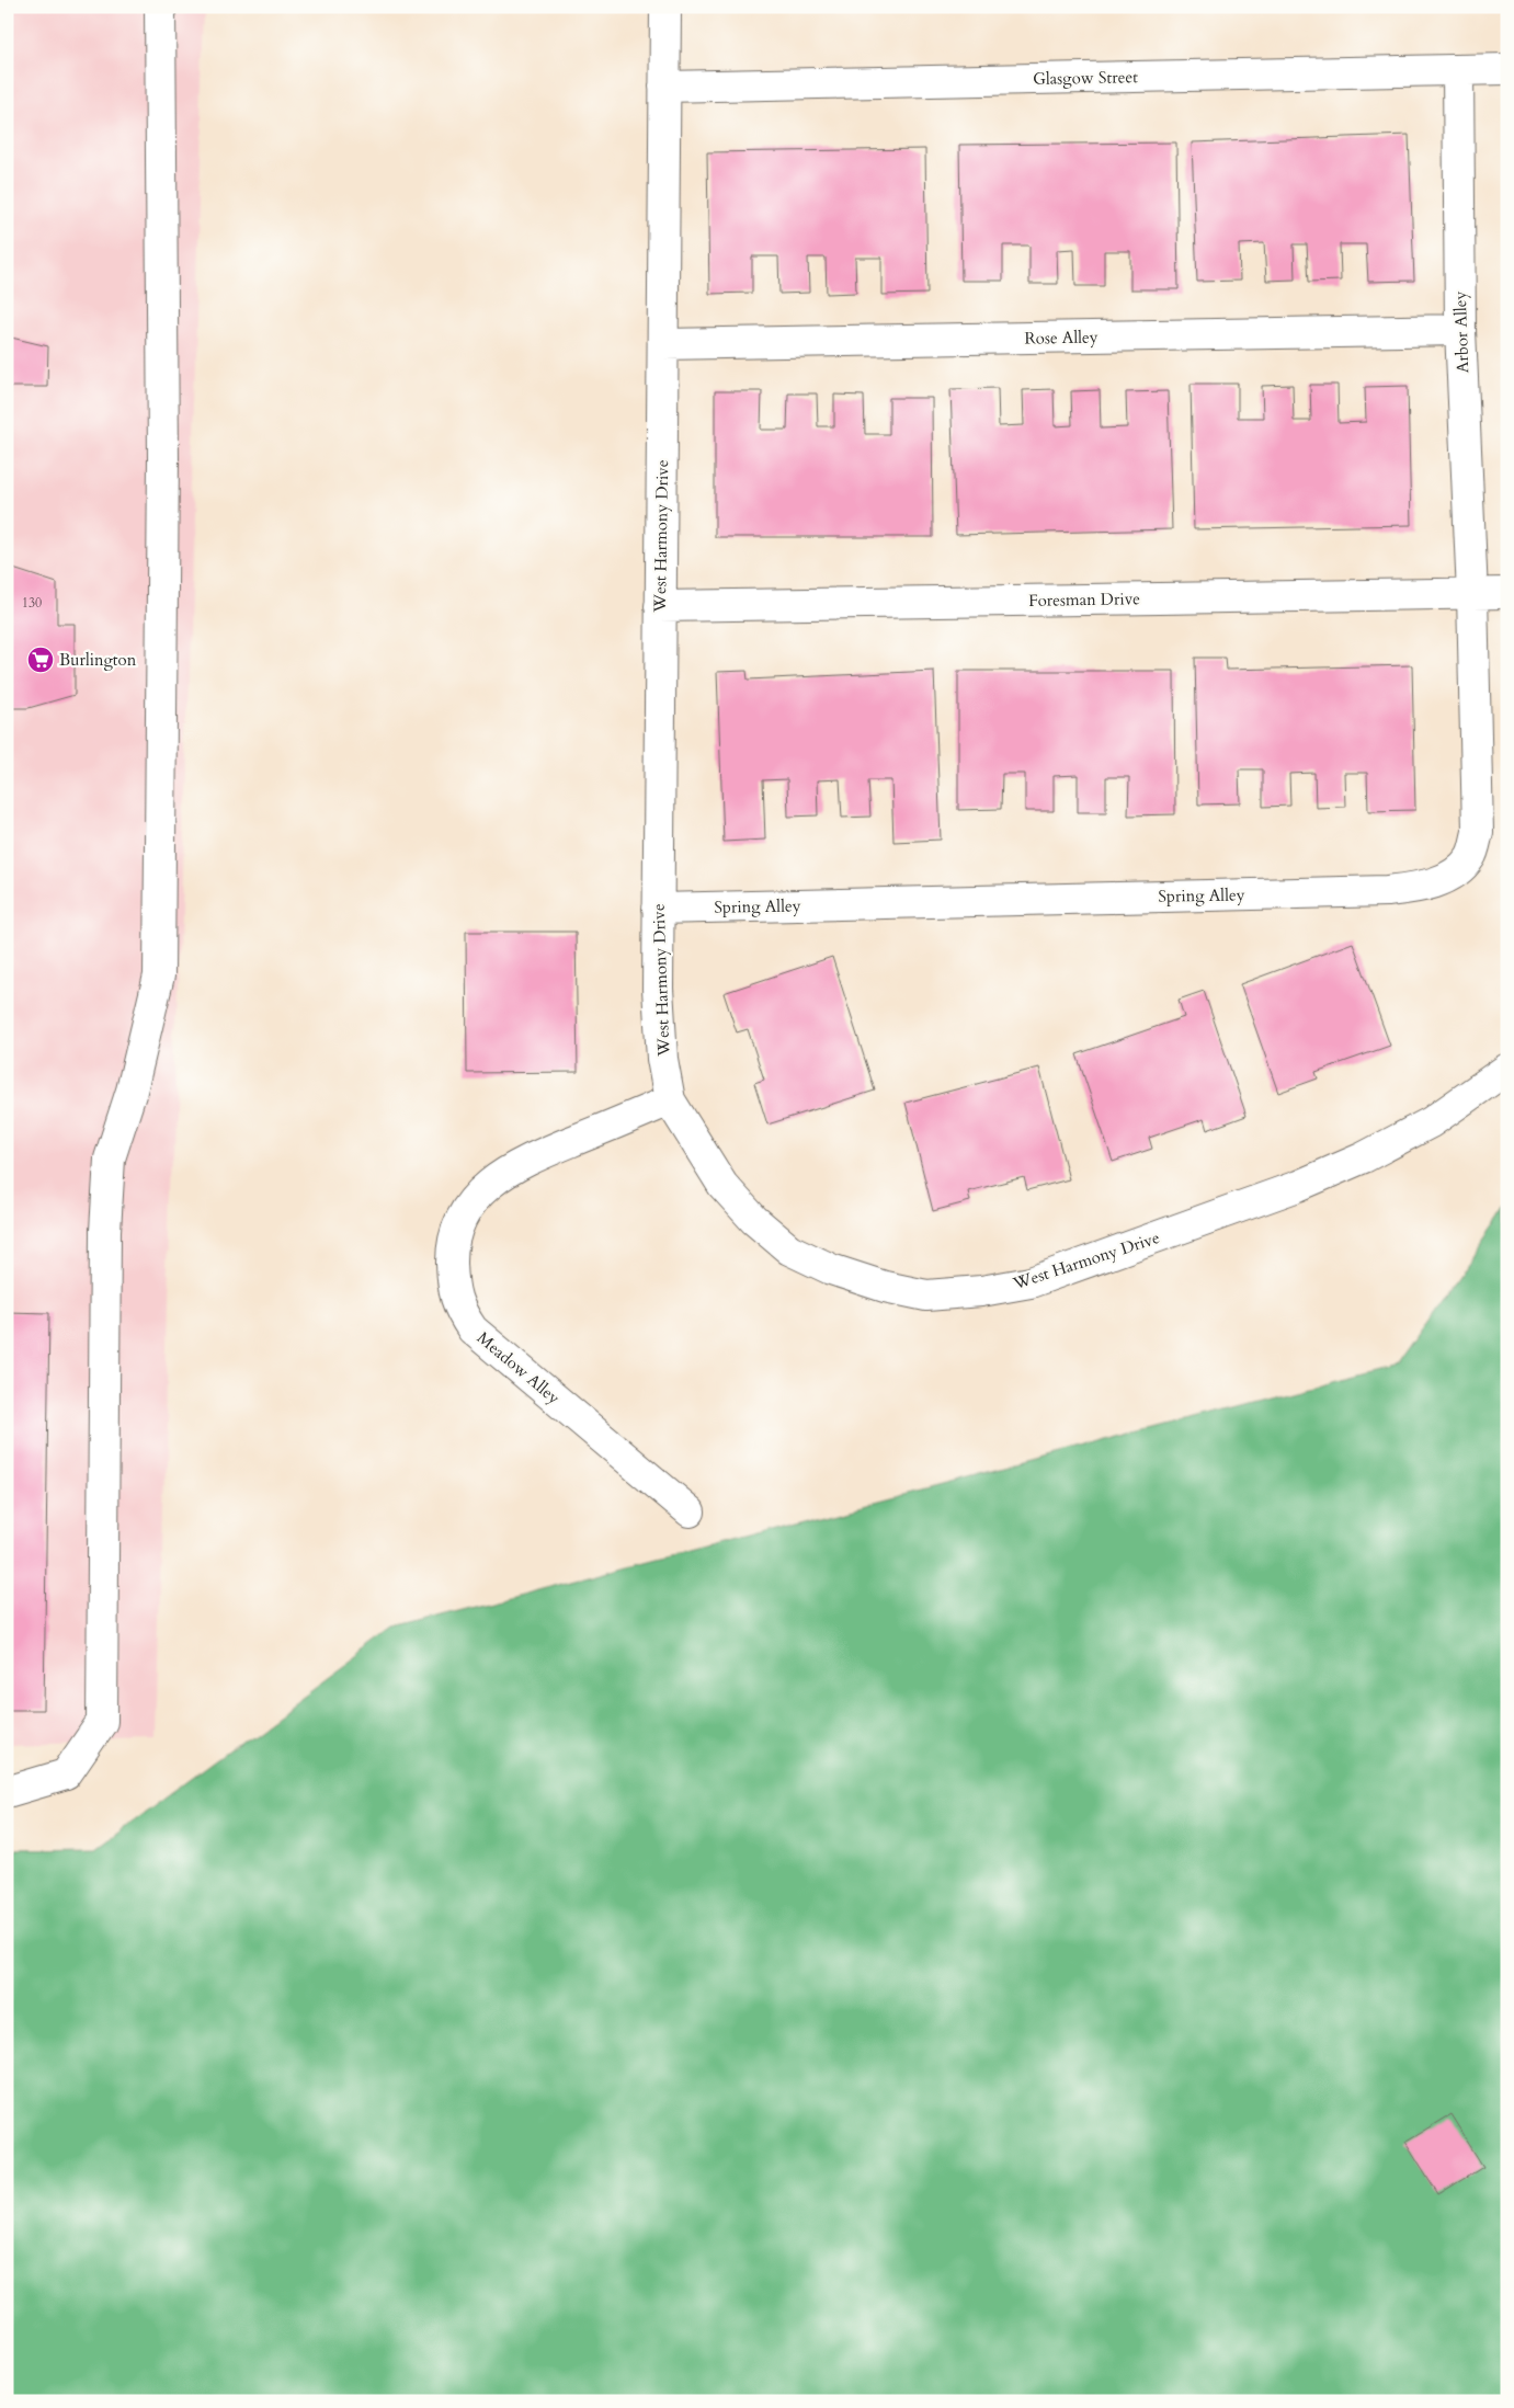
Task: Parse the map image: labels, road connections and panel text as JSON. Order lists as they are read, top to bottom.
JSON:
{
  "streets": {
    "street": [
      "Glasgow Street",
      "Arbor Alley",
      "Rose Alley",
      "West Harmony Drive",
      "Foresman Drive",
      "Spring Alley",
      "Meadow Alley"
    ]
  },
  "crossings": [
    ["Glasgow Street", "Arbor Alley"],
    ["Glasgow Street", "West Harmony Drive"],
    ["Arbor Alley", "Rose Alley"],
    ["Arbor Alley", "Foresman Drive"],
    ["Arbor Alley", "Spring Alley"],
    ["Rose Alley", "West Harmony Drive"],
    ["West Harmony Drive", "Foresman Drive"],
    ["West Harmony Drive", "Spring Alley"],
    ["West Harmony Drive", "Meadow Alley"],
    ["Foresman Drive", "Spring Alley"]
  ],
  "places": {
    "supermarket": ["Burlington"]
  },
  "house_numbers": ["130"]
}
